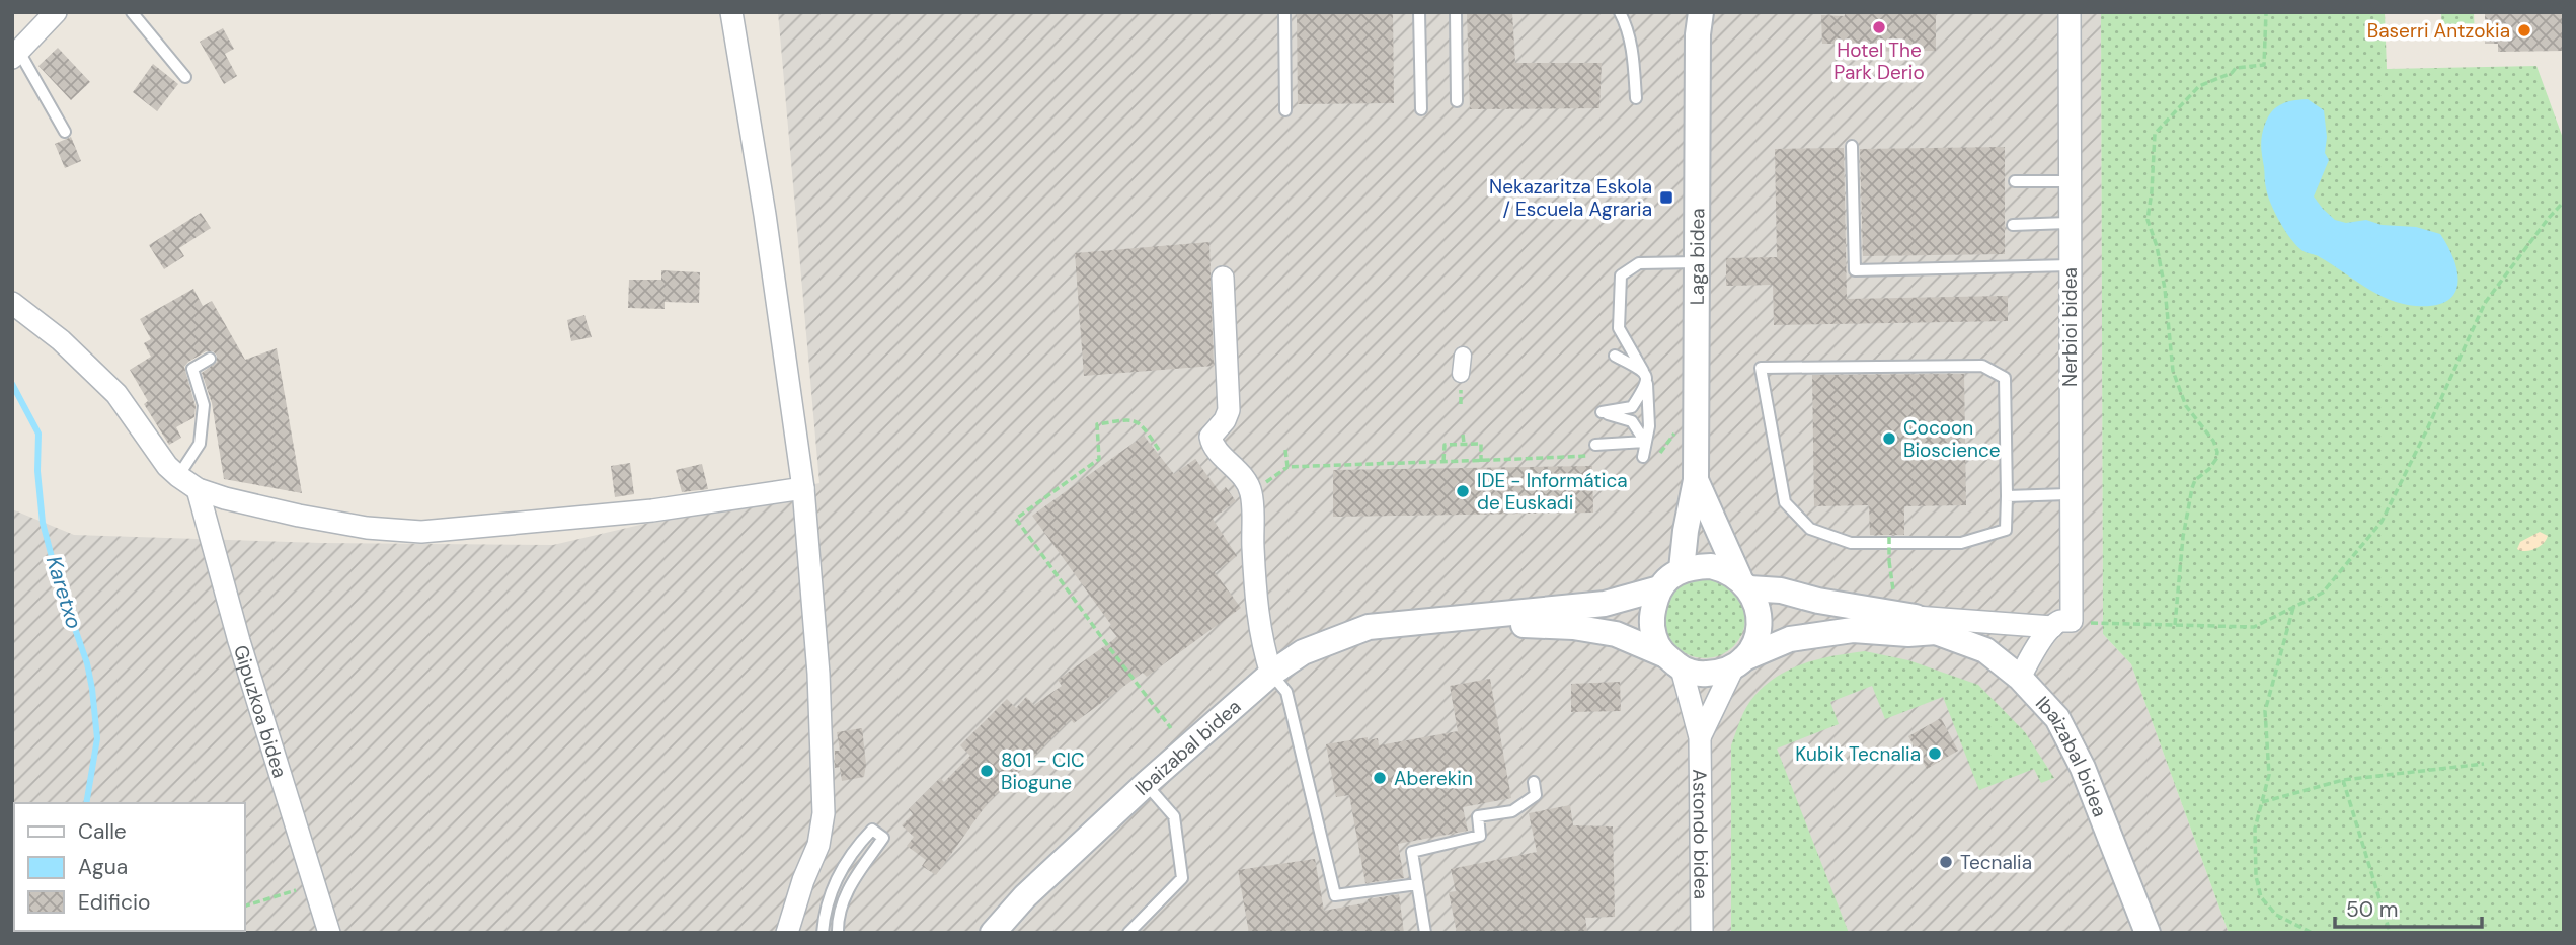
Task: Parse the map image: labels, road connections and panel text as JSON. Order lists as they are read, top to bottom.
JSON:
{
  "streets": {
    "street": [
      "Laga bidea",
      "Nerbioi bidea",
      "Gipuzkoa bidea",
      "Ibaizabal bidea",
      "Astondo bidea"
    ]
  },
  "crossings": [
    ["Laga bidea", "Ibaizabal bidea"],
    ["Laga bidea", "Astondo bidea"],
    ["Ibaizabal bidea", "Astondo bidea"]
  ],
  "water": ["Karetxo"],
  "places": {
    "other": [
      "Hotel The Park Derio",
      "Baserri Antzokia",
      "Cocoon Bioscience",
      "IDE - Informática de Euskadi",
      "Kubik Tecnalia",
      "801 - CIC Biogune",
      "Aberekin",
      "Tecnalia"
    ],
    "transit": ["Nekazaritza Eskola / Escuela Agraria"]
  },
  "legend": ["Calle", "Agua", "Edificio"],
  "scale_bar": "50 m"
}
